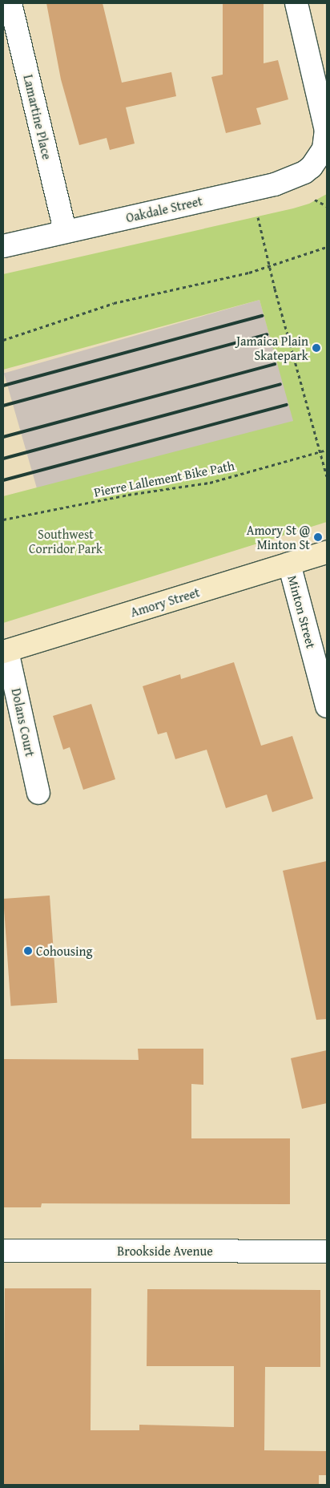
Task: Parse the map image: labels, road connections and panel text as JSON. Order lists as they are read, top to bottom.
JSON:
{
  "streets": {
    "street": [
      "Lamartine Place",
      "Oakdale Street",
      "Amory Street",
      "Minton Street",
      "Dolans Court",
      "Brookside Avenue"
    ],
    "path": ["Pierre Lallement Bike Path"]
  },
  "crossings": [
    ["Lamartine Place", "Oakdale Street"],
    ["Amory Street", "Minton Street"],
    ["Amory Street", "Dolans Court"]
  ],
  "parks": ["Southwest Corridor Park"],
  "places": ["Jamaica Plain Skatepark", "Amory St @ Minton St", "Cohousing"]
}
